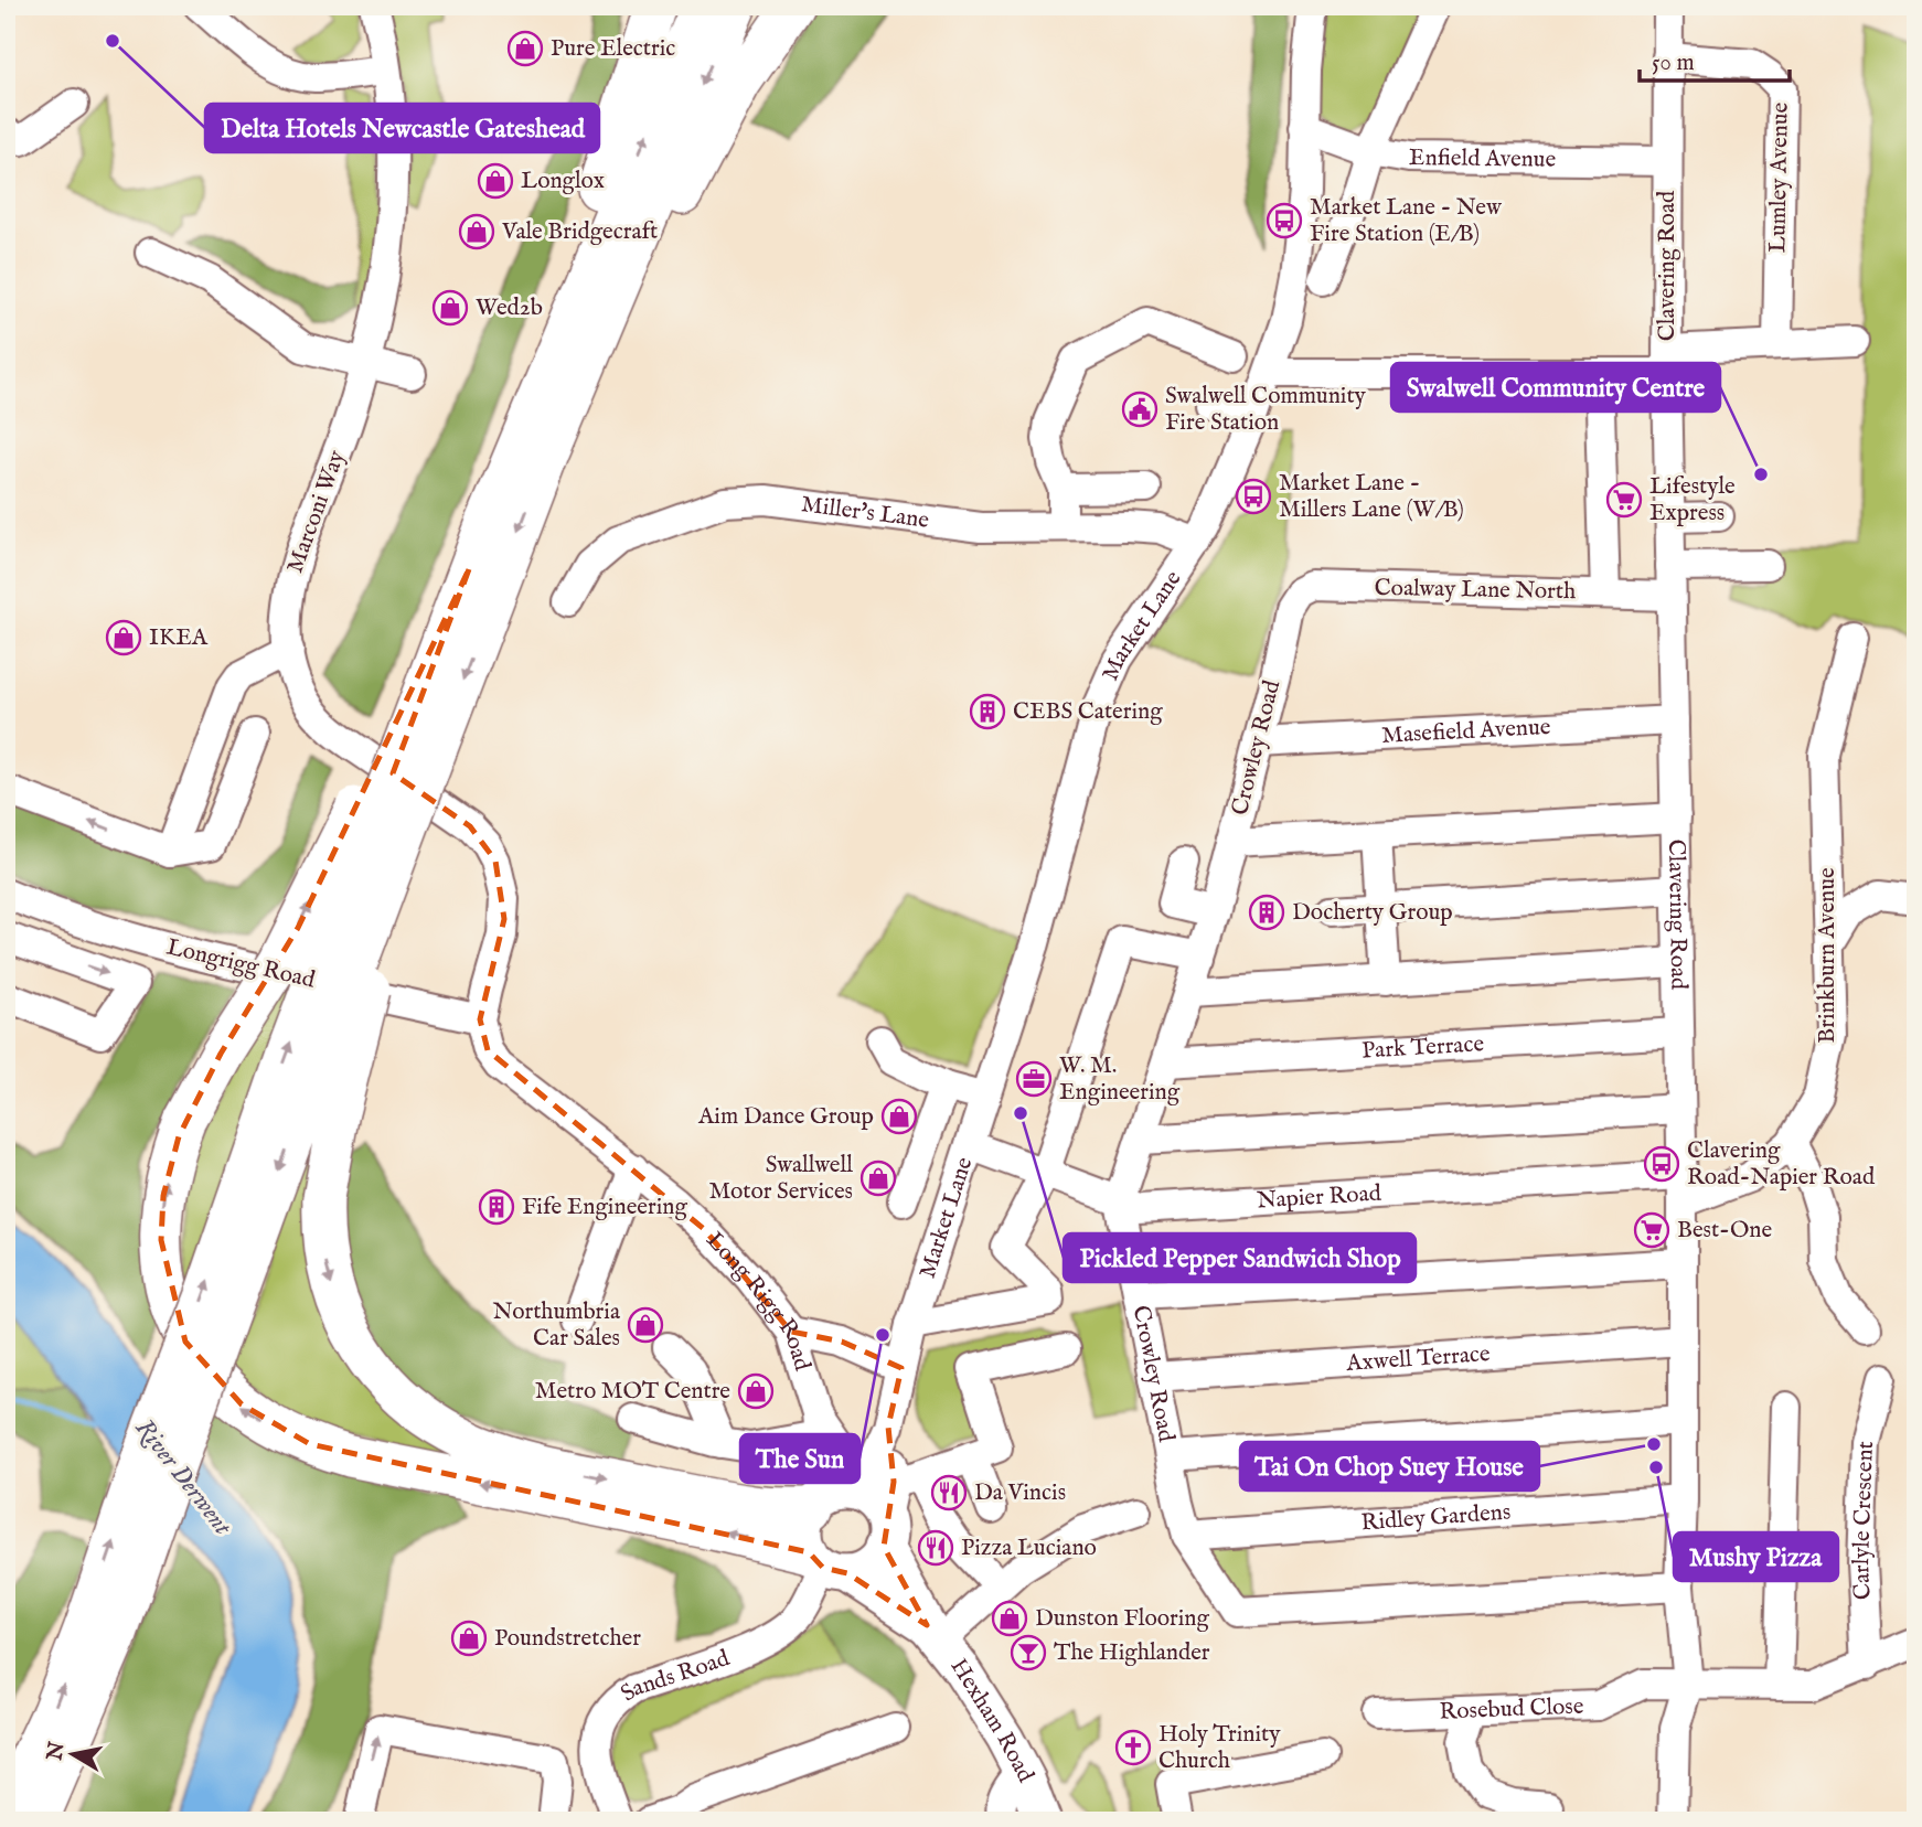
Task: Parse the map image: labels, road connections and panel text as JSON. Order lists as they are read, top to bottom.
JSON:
{
  "streets": {
    "main road": ["Hexham Road"],
    "street": [
      "Enfield Avenue",
      "Lumley Avenue",
      "Clavering Road",
      "Marconi Way",
      "Miller's Lane",
      "Coalway Lane North",
      "Market Lane",
      "Masefield Avenue",
      "Crowley Road",
      "Brinkburn Avenue",
      "Longrigg Road",
      "Park Terrace",
      "Napier Road",
      "Long Rigg Road",
      "Axwell Terrace",
      "Ridley Gardens",
      "Carlyle Crescent",
      "Sands Road",
      "Rosebud Close"
    ]
  },
  "crossings": [
    ["Enfield Avenue", "Clavering Road"],
    ["Enfield Avenue", "Market Lane"],
    ["Lumley Avenue", "Clavering Road"],
    ["Clavering Road", "Coalway Lane North"],
    ["Clavering Road", "Masefield Avenue"],
    ["Clavering Road", "Crowley Road"],
    ["Clavering Road", "Brinkburn Avenue"],
    ["Clavering Road", "Park Terrace"],
    ["Clavering Road", "Napier Road"],
    ["Clavering Road", "Axwell Terrace"],
    ["Clavering Road", "Ridley Gardens"],
    ["Clavering Road", "Rosebud Close"],
    ["Marconi Way", "Longrigg Road"],
    ["Marconi Way", "Long Rigg Road"],
    ["Miller's Lane", "Market Lane"],
    ["Coalway Lane North", "Crowley Road"],
    ["Market Lane", "Napier Road"],
    ["Market Lane", "Long Rigg Road"],
    ["Market Lane", "Sands Road"],
    ["Market Lane", "Hexham Road"],
    ["Masefield Avenue", "Crowley Road"],
    ["Crowley Road", "Park Terrace"],
    ["Crowley Road", "Napier Road"],
    ["Crowley Road", "Axwell Terrace"],
    ["Crowley Road", "Ridley Gardens"],
    ["Brinkburn Avenue", "Napier Road"],
    ["Longrigg Road", "Long Rigg Road"],
    ["Long Rigg Road", "Sands Road"],
    ["Long Rigg Road", "Hexham Road"],
    ["Carlyle Crescent", "Rosebud Close"],
    ["Sands Road", "Hexham Road"]
  ],
  "water": ["River Derwent"],
  "places": {
    "other": [
      "Delta Hotels Newcastle Gateshead",
      "Swalwell Community Centre",
      "Pickled Pepper Sandwich Shop",
      "The Sun",
      "Tai On Chop Suey House",
      "Mushy Pizza"
    ],
    "shop": [
      "Pure Electric",
      "Longlox",
      "Vale Bridgecraft",
      "Wed2b",
      "IKEA",
      "Aim Dance Group",
      "Swallwell Motor Services",
      "Northumbria Car Sales",
      "Metro MOT Centre",
      "Dunston Flooring",
      "Poundstretcher"
    ],
    "bus stop": ["Market Lane - New Fire Station (E/B)", "Market Lane - Millers Lane (W/B)", "Clavering Road-Napier Road"],
    "public building": ["Swalwell Community Fire Station"],
    "supermarket": ["Lifestyle Express", "Best-One"],
    "building": ["CEBS Catering", "Docherty Group", "Fife Engineering"],
    "office": ["W. M. Engineering"],
    "restaurant": ["Da Vincis", "Pizza Luciano"],
    "bar": ["The Highlander"],
    "church": ["Holy Trinity Church"]
  },
  "scale_bar": "50 m",
  "north": "left"
}
